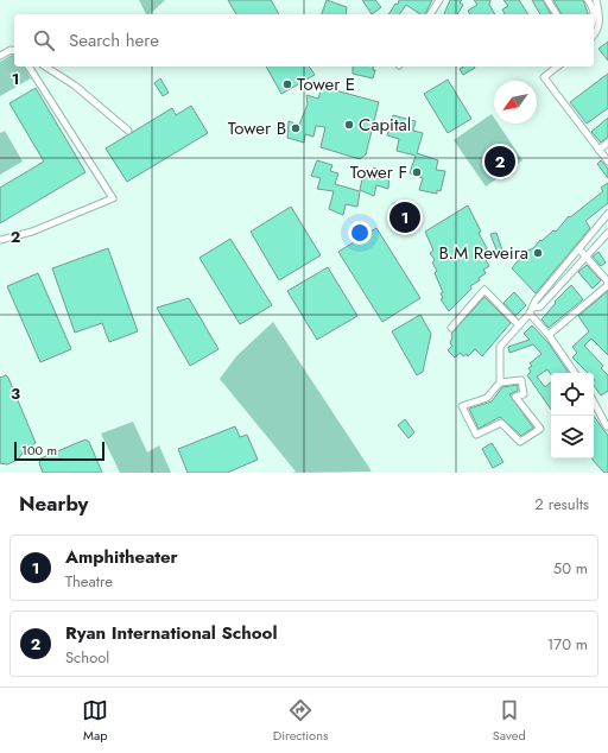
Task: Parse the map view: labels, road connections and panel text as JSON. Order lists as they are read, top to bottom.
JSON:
{
  "places": [
    "Tower E",
    "Capital",
    "Tower B",
    "Tower F",
    "B.M Reveira"
  ],
  "scale_bar": "100 m",
  "north": "bottom left",
  "page": {
    "search": "Search here",
    "pins": ["2", "1"],
    "scale": "100 m",
    "heading": ["Nearby", "2 results"],
    "list": [
      {
        "mark": "1",
        "name": "Amphitheater",
        "note": "Theatre",
        "value": "50 m"
      },
      {
        "mark": "2",
        "name": "Ryan International School",
        "note": "School",
        "value": "170 m"
      }
    ],
    "nav": ["Map", "Directions", "Saved"]
  },
  "grid": {
    "rows": ["1", "2", "3"]
  }
}
